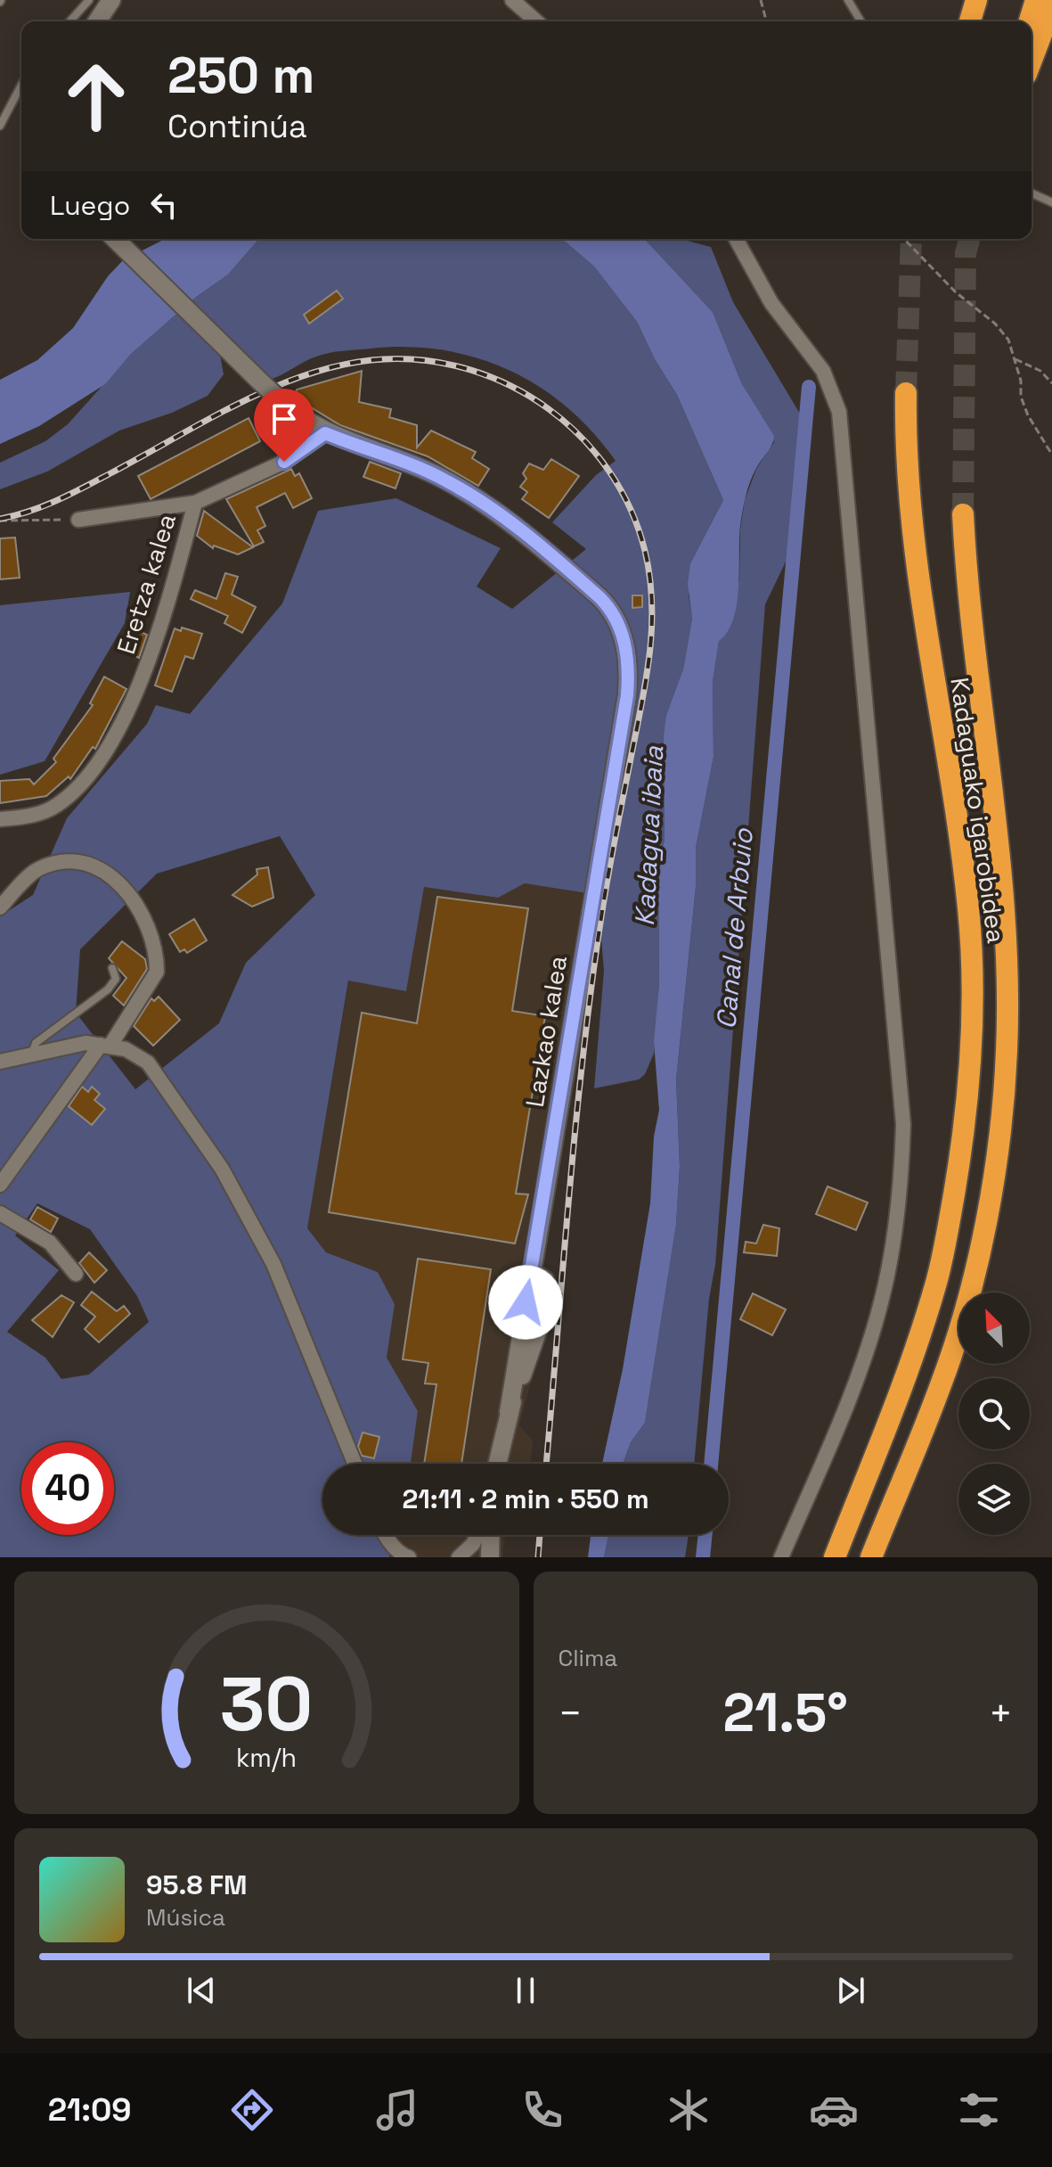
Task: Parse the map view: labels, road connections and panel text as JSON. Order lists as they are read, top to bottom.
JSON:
{
  "streets": {
    "highway": ["Kadaguako igarobidea"],
    "street": ["Eretza kalea", "Lazkao kalea"]
  },
  "water": ["Kadagua ibaia", "Canal de Arbuio"],
  "north": "top left",
  "page": {
    "turn": ["250 m", "Continúa"],
    "then": "Luego",
    "limit": "40",
    "trip": "21:11 · 2 min · 550 m",
    "tile": "Clima",
    "heat": ["−", "21.5°", "+"],
    "song": ["95.8 FM", "Música"],
    "tabs": "21:09",
    "gauge": ["30", "km/h"]
  }
}
